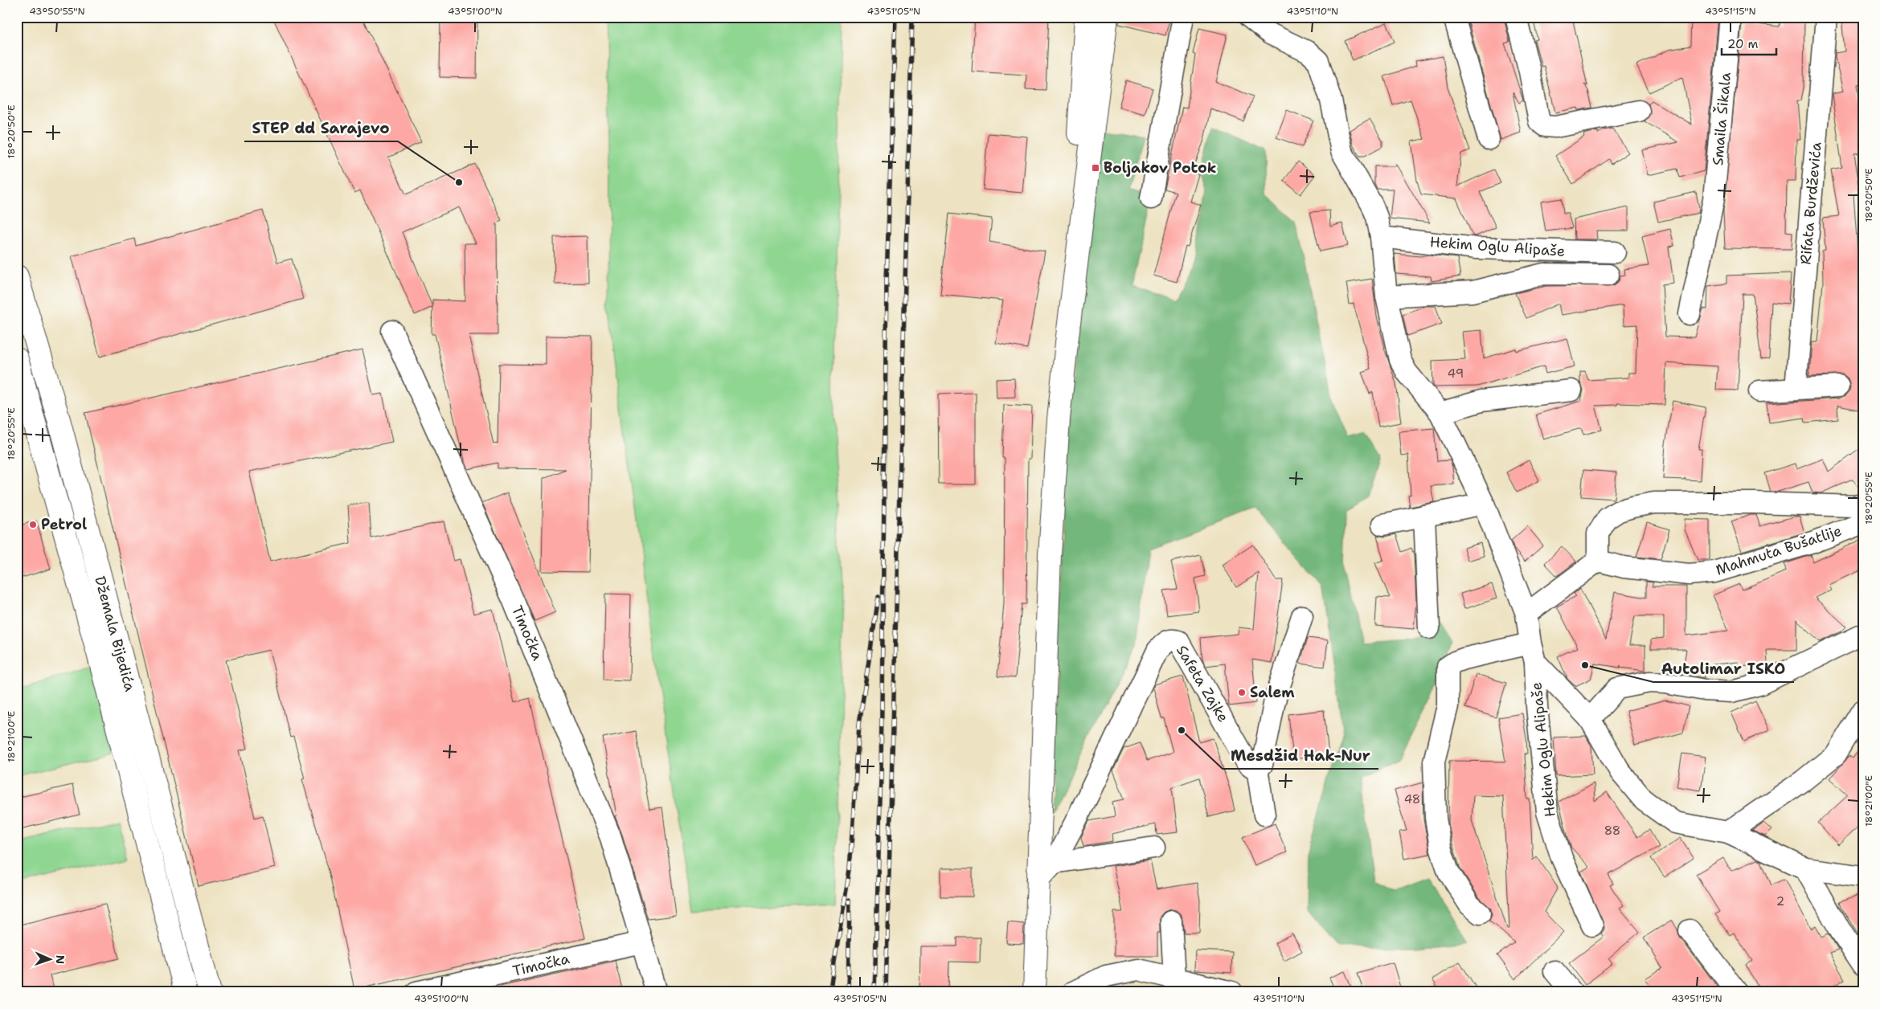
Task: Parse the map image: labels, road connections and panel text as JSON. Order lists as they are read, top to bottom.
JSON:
{
  "streets": {
    "street": [
      "Smaila Šikala",
      "Rifata Burdževića",
      "Hekim Oglu Alipaše",
      "Mahmuta Bušatlije",
      "Timočka",
      "Džemala Bijedića",
      "Safeta Zajke"
    ]
  },
  "places": {
    "transit": ["Boljakov Potok"],
    "other": [
      "STEP dd Sarajevo",
      "Petrol",
      "Autolimar ISKO",
      "Salem",
      "Mesdžid Hak-Nur"
    ]
  },
  "house_numbers": [
    "49",
    "48",
    "88",
    "2"
  ],
  "scale_bar": "20 m",
  "north": "right",
  "coordinates": [
    "43°50'55\"N",
    "43°51'00\"N",
    "43°51'05\"N",
    "43°51'10\"N",
    "43°51'15\"N",
    "18°20'50\"E",
    "18°20'55\"E",
    "18°21'00\"E"
  ]
}
